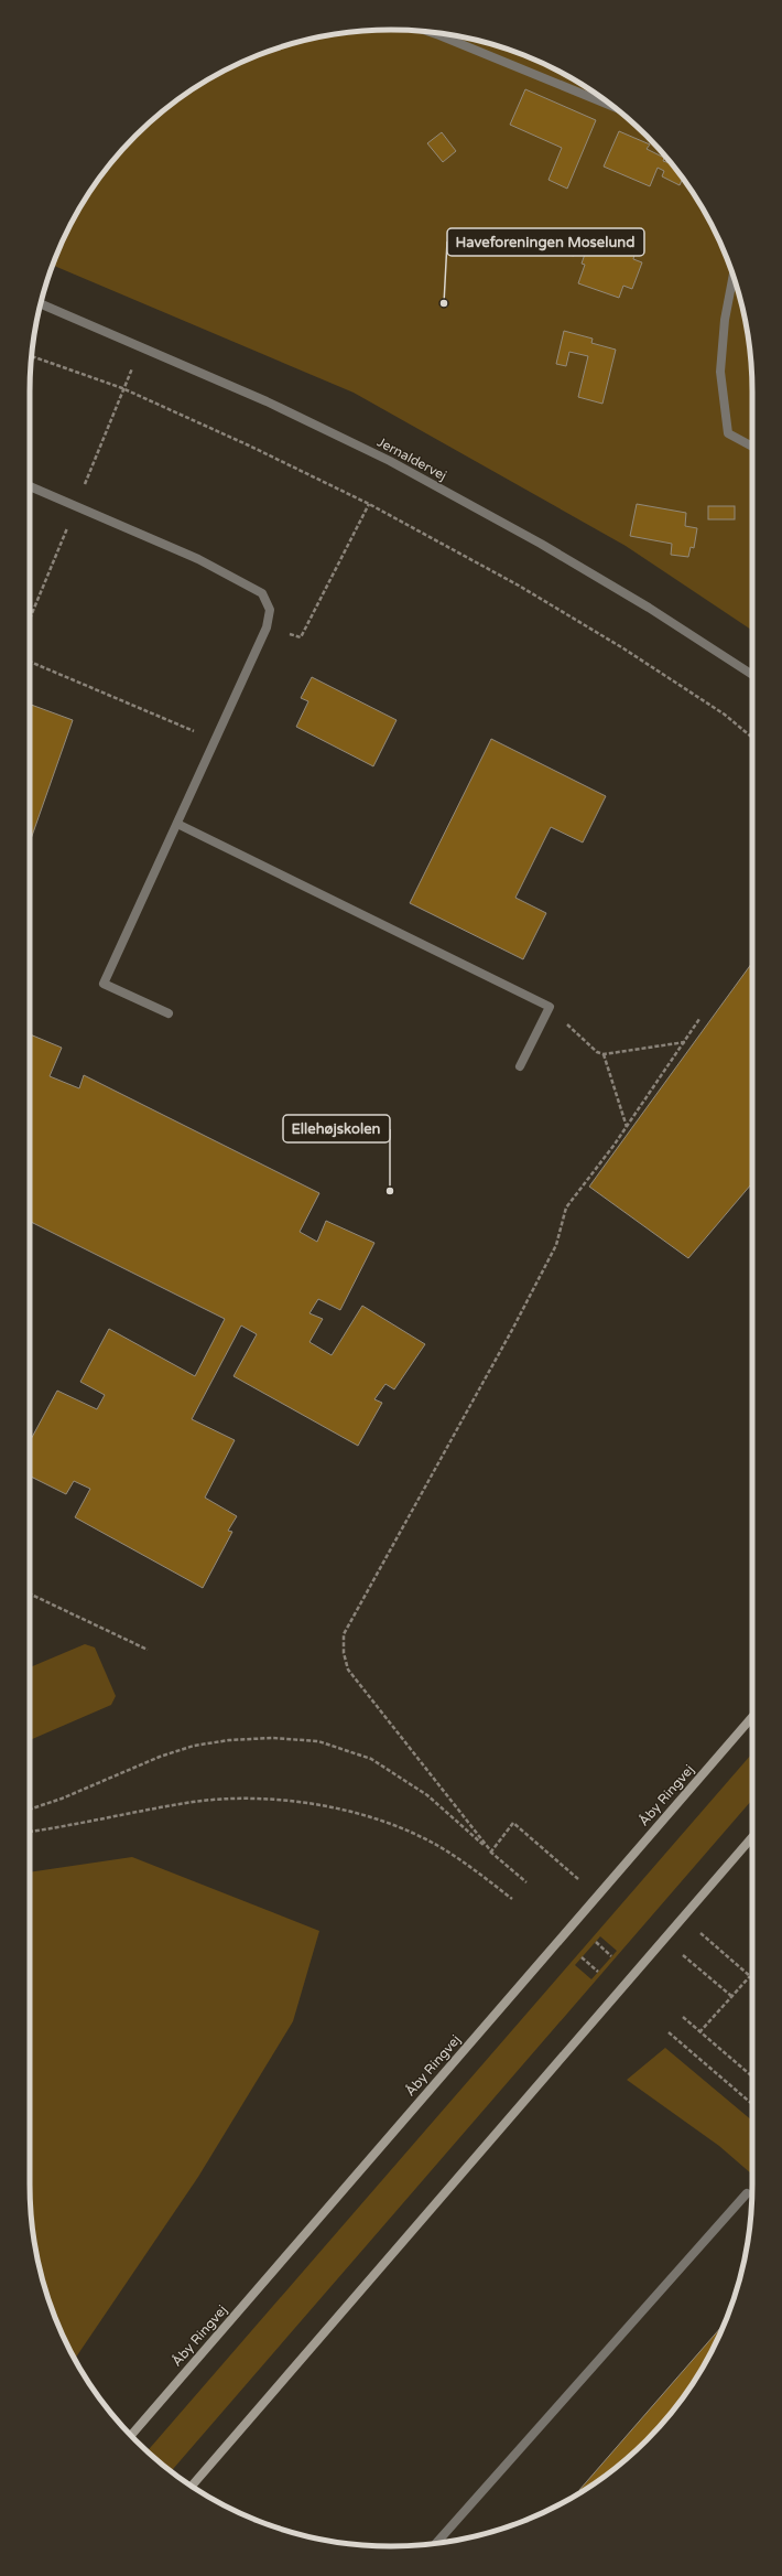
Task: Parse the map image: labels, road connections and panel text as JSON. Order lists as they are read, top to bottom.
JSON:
{
  "streets": {
    "main road": ["Åby Ringvej"],
    "street": ["Jernaldervej"]
  },
  "places": ["Haveforeningen Moselund", "Ellehøjskolen"]
}
